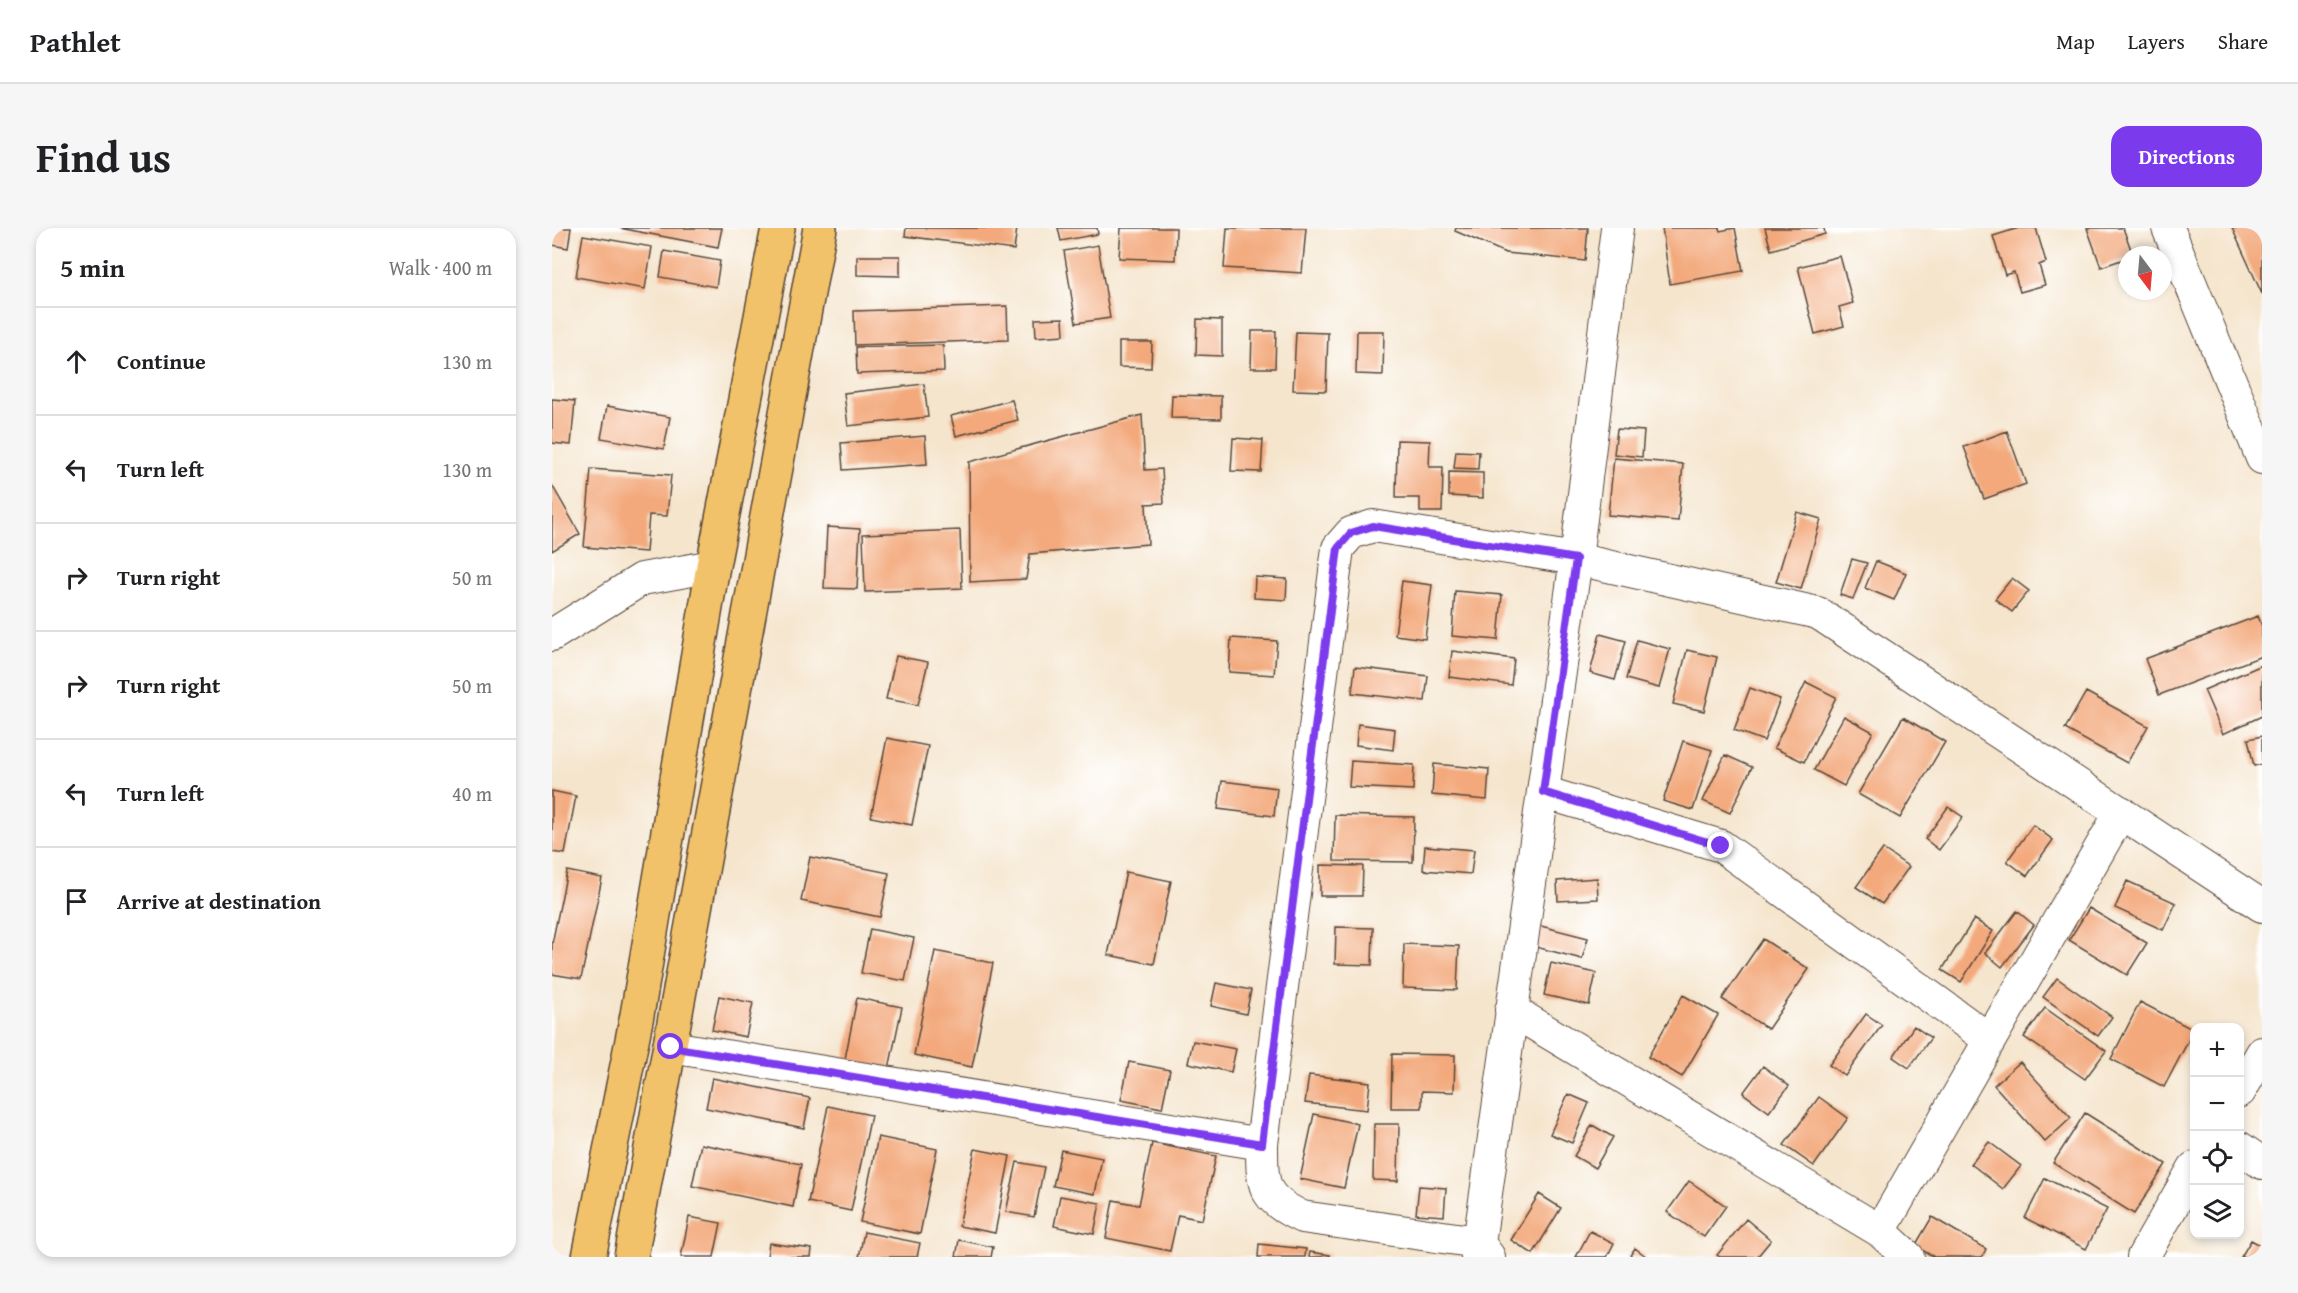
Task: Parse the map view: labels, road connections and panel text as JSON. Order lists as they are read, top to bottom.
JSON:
{
  "north": "bottom",
  "page": {
    "header": "Pathlet",
    "nav": ["Map", "Layers", "Share"],
    "title": "Find us",
    "buttons": "Directions",
    "heading": ["5 min", "Walk · 400 m"],
    "list": [
      ["Continue", "130 m"],
      ["Turn left", "130 m"],
      ["Turn right", "50 m"],
      ["Turn right", "50 m"],
      ["Turn left", "40 m"],
      "Arrive at destination"
    ],
    "map_buttons": ["+", "−"]
  }
}
